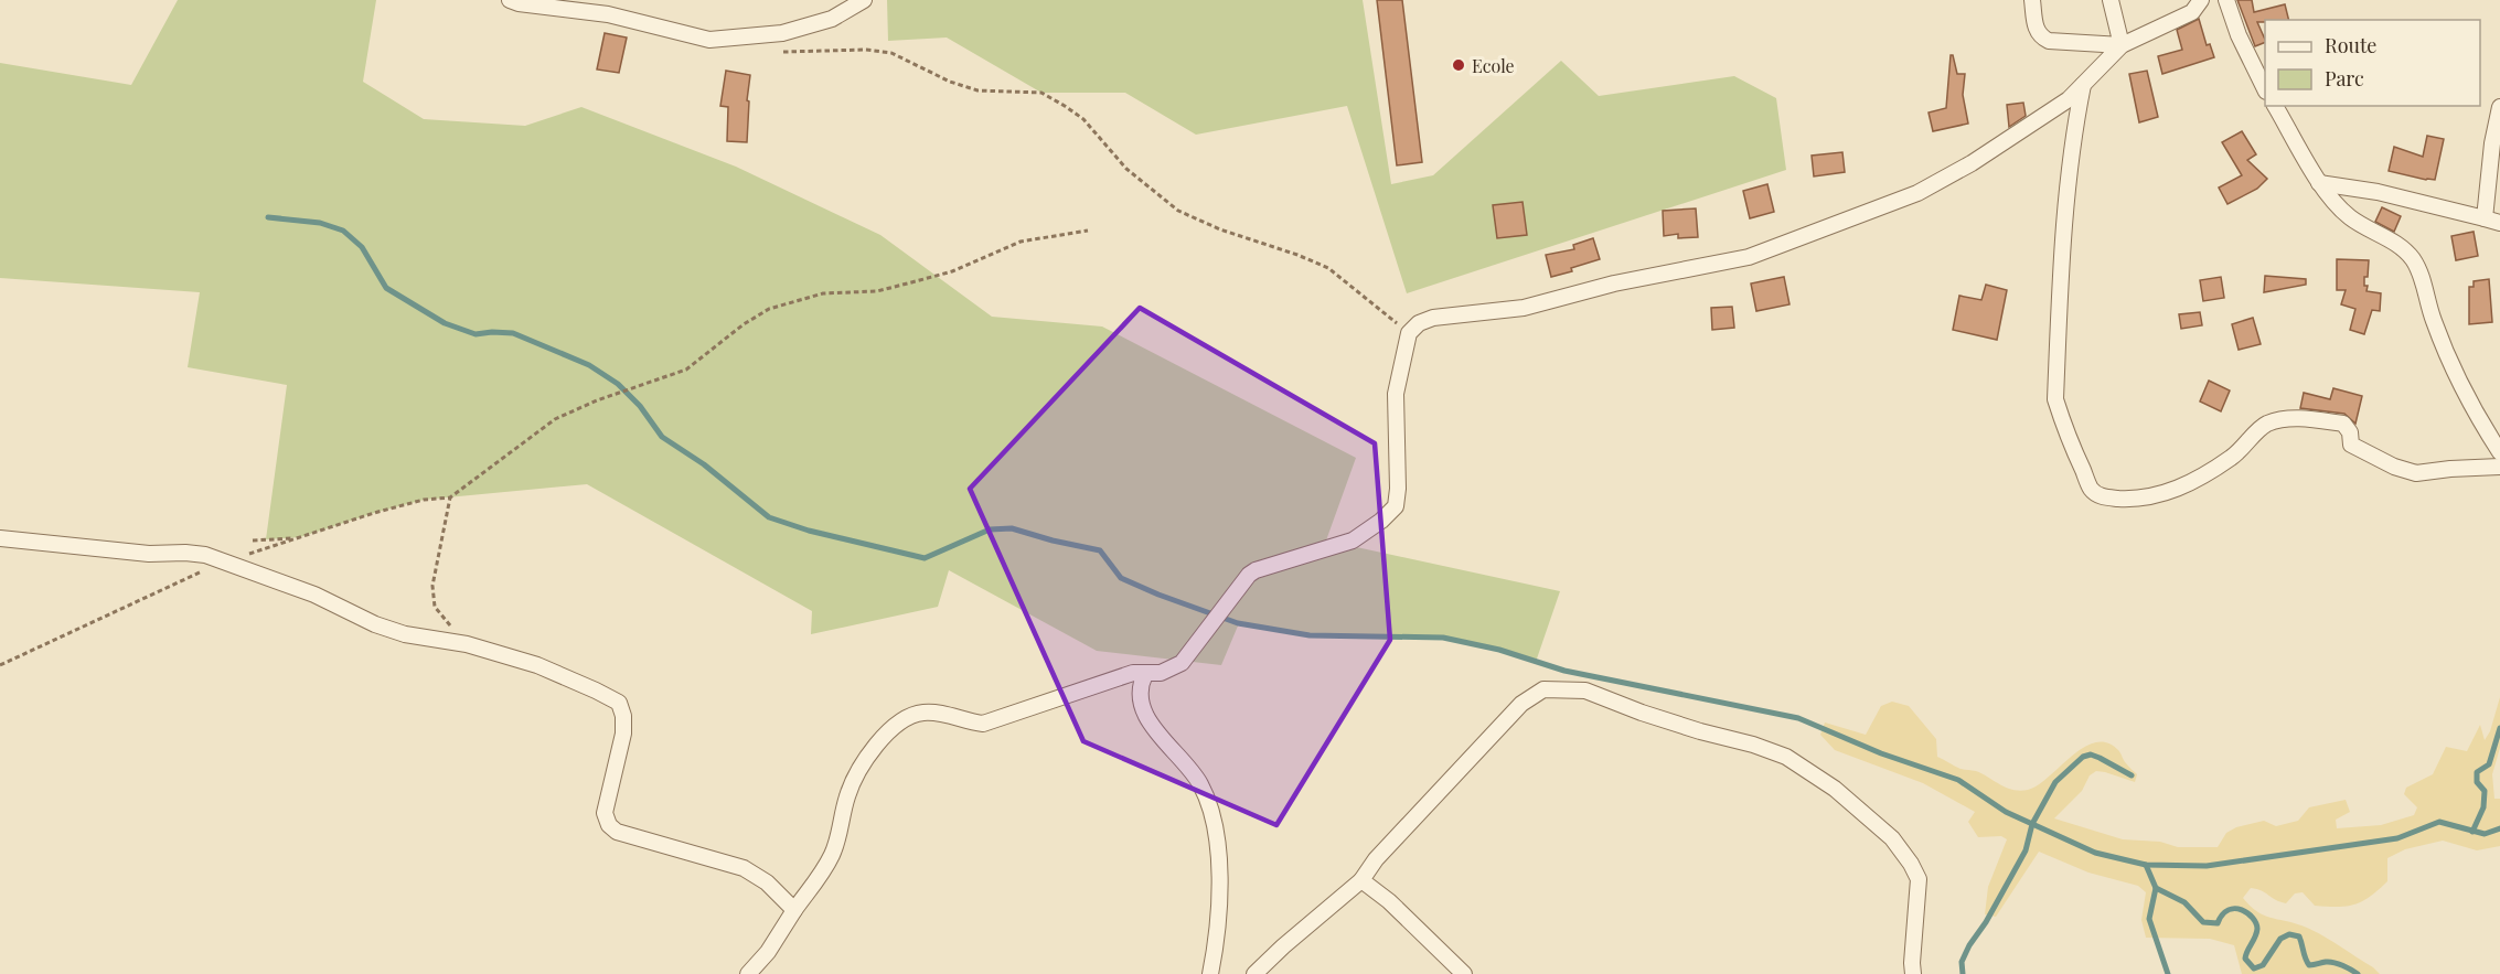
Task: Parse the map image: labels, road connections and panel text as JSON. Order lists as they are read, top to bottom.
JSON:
{
  "places": ["Ecole"],
  "legend": ["Route", "Parc"]
}
